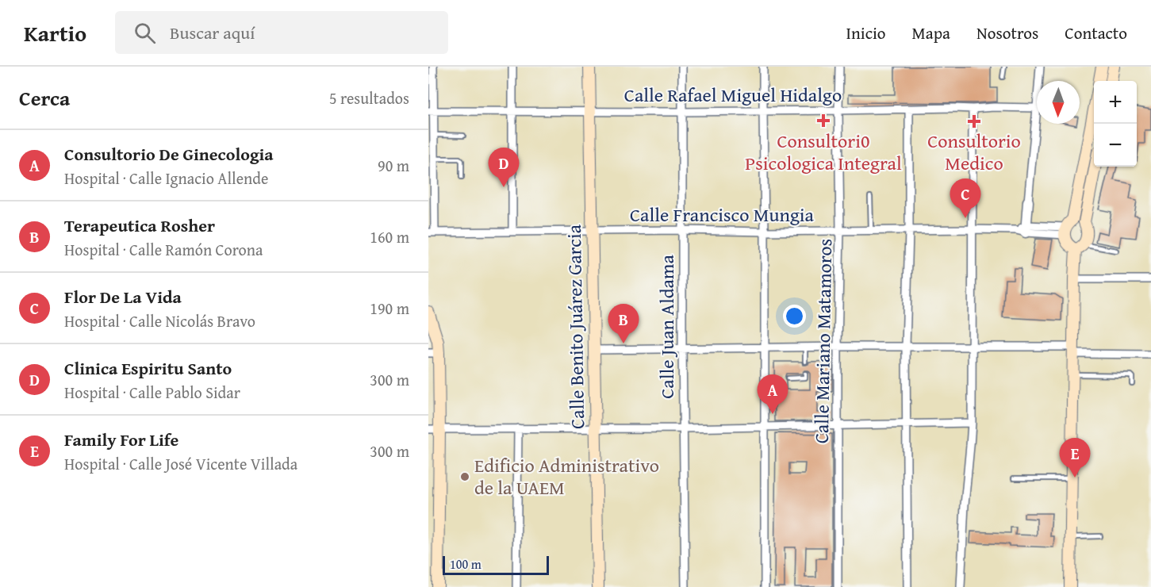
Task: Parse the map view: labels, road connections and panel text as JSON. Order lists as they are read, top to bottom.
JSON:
{
  "streets": {
    "main road": ["Calle Benito Juárez Garcia"],
    "street": [
      "Calle Rafael Miguel Hidalgo",
      "Calle Francisco Mungia",
      "Calle Juan Aldama",
      "Calle Mariano Matamoros"
    ]
  },
  "crossings": [
    ["Calle Rafael Miguel Hidalgo", "Calle Benito Juárez Garcia"],
    ["Calle Rafael Miguel Hidalgo", "Calle Juan Aldama"],
    ["Calle Rafael Miguel Hidalgo", "Calle Mariano Matamoros"],
    ["Calle Francisco Mungia", "Calle Benito Juárez Garcia"],
    ["Calle Francisco Mungia", "Calle Juan Aldama"],
    ["Calle Francisco Mungia", "Calle Mariano Matamoros"]
  ],
  "places": {
    "health": ["Consultori0 Psicologica Integral", "Consultorio Medico"],
    "other": ["Edificio Administrativo de la UAEM"]
  },
  "scale_bar": "100 m",
  "north": "bottom",
  "page": {
    "header": "Kartio",
    "search": "Buscar aquí",
    "nav": [
      "Inicio",
      "Mapa",
      "Nosotros",
      "Contacto"
    ],
    "heading": ["Cerca", "5 resultados"],
    "map_buttons": ["+", "−"],
    "list": [
      {
        "mark": "A",
        "name": "Consultorio De Ginecologia",
        "note": "Hospital · Calle Ignacio Allende",
        "value": "90 m"
      },
      {
        "mark": "B",
        "name": "Terapeutica Rosher",
        "note": "Hospital · Calle Ramón Corona",
        "value": "160 m"
      },
      {
        "mark": "C",
        "name": "Flor De La Vida",
        "note": "Hospital · Calle Nicolás Bravo",
        "value": "190 m"
      },
      {
        "mark": "D",
        "name": "Clinica Espiritu Santo",
        "note": "Hospital · Calle Pablo Sidar",
        "value": "300 m"
      },
      {
        "mark": "E",
        "name": "Family For Life",
        "note": "Hospital · Calle José Vicente Villada",
        "value": "300 m"
      }
    ],
    "pins": [
      "D",
      "C",
      "B",
      "A",
      "E"
    ],
    "scale": "100 m"
  }
}
